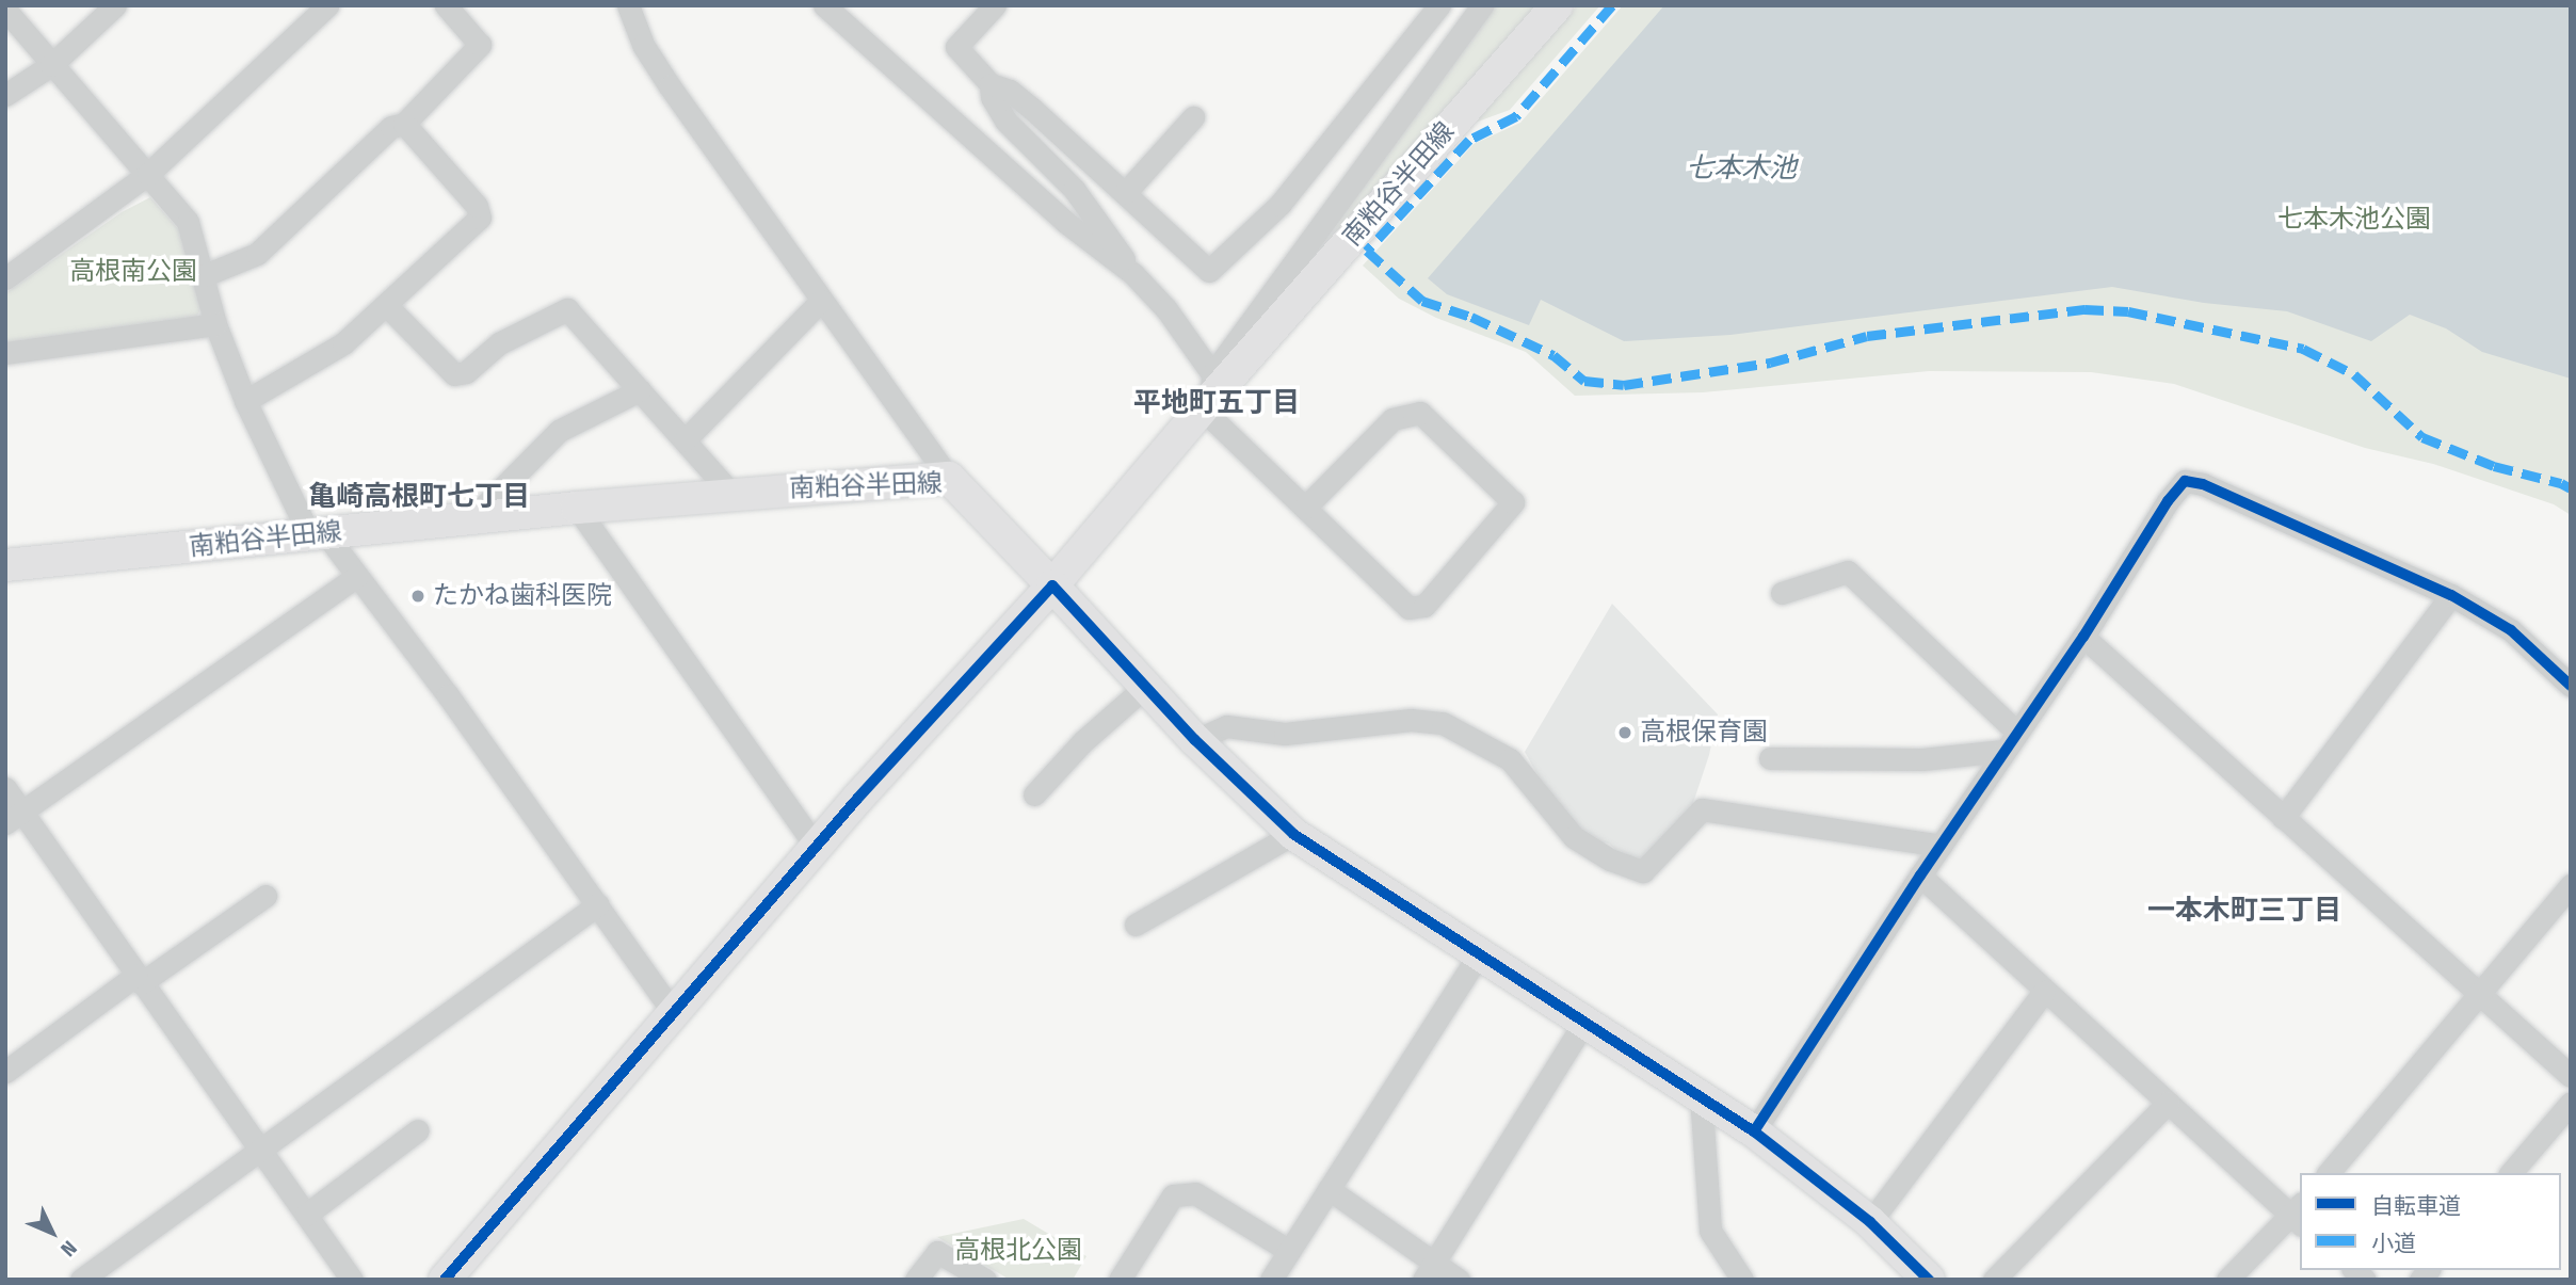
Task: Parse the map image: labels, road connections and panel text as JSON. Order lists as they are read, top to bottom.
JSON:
{
  "streets": {
    "street": ["南粕谷半田線"]
  },
  "districts": ["平地町五丁目", "亀崎高根町七丁目", "一本木町三丁目"],
  "water": ["七本木池"],
  "parks": ["七本木池公園", "高根南公園", "高根北公園"],
  "places": ["たかね歯科医院", "高根保育園"],
  "legend": ["自転車道", "小道"],
  "north": "bottom right"
}
